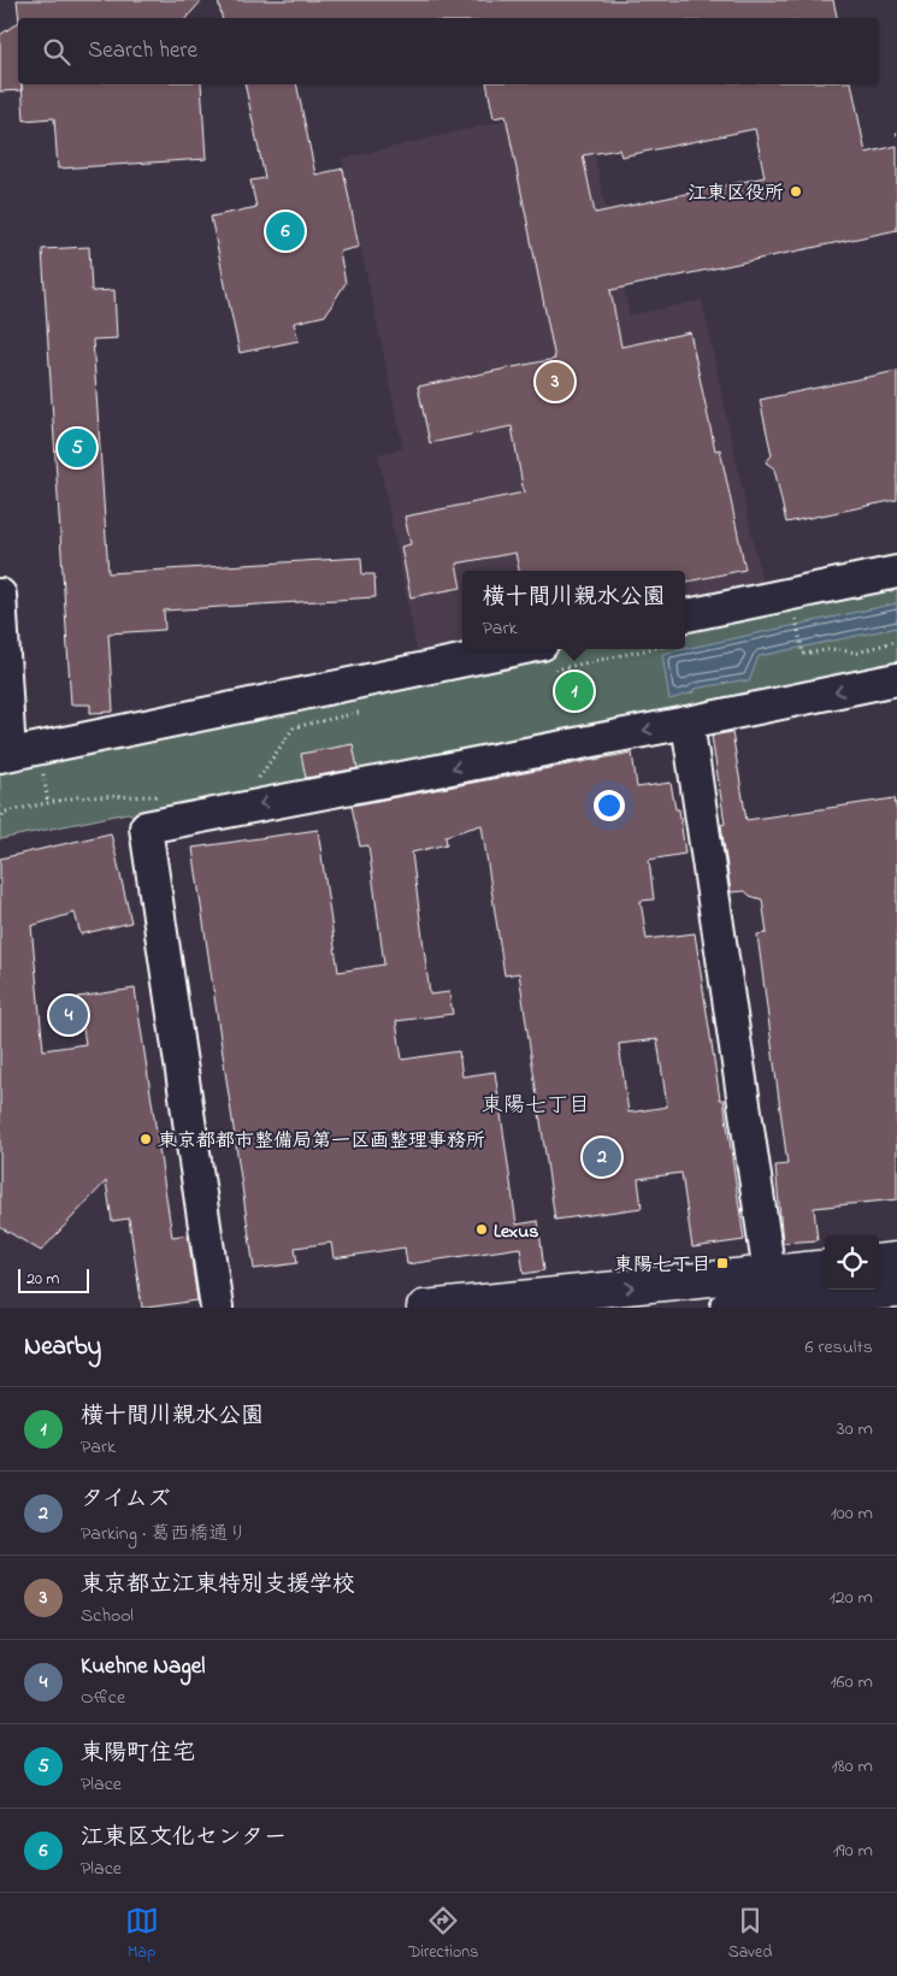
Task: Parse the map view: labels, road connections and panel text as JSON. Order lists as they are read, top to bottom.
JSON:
{
  "districts": ["東陽七丁目"],
  "places": {
    "other": ["江東区役所", "東京都都市整備局第一区画整理事務所", "Lexus"],
    "transit": ["東陽七丁目"]
  },
  "scale_bar": "20 m",
  "page": {
    "search": "Search here",
    "pins": [
      "6",
      "3",
      "5",
      "1",
      "4",
      "2"
    ],
    "popup": ["横十間川親水公園", "Park"],
    "scale": "20 m",
    "heading": ["Nearby", "6 results"],
    "list": [
      {
        "mark": "1",
        "name": "横十間川親水公園",
        "note": "Park",
        "value": "30 m"
      },
      {
        "mark": "2",
        "name": "タイムズ",
        "note": "Parking · 葛西橋通り",
        "value": "100 m"
      },
      {
        "mark": "3",
        "name": "東京都立江東特別支援学校",
        "note": "School",
        "value": "120 m"
      },
      {
        "mark": "4",
        "name": "Kuehne Nagel",
        "note": "Office",
        "value": "160 m"
      },
      {
        "mark": "5",
        "name": "東陽町住宅",
        "note": "Place",
        "value": "180 m"
      },
      {
        "mark": "6",
        "name": "江東区文化センター",
        "note": "Place",
        "value": "190 m"
      }
    ],
    "nav": ["Map", "Directions", "Saved"]
  }
}
